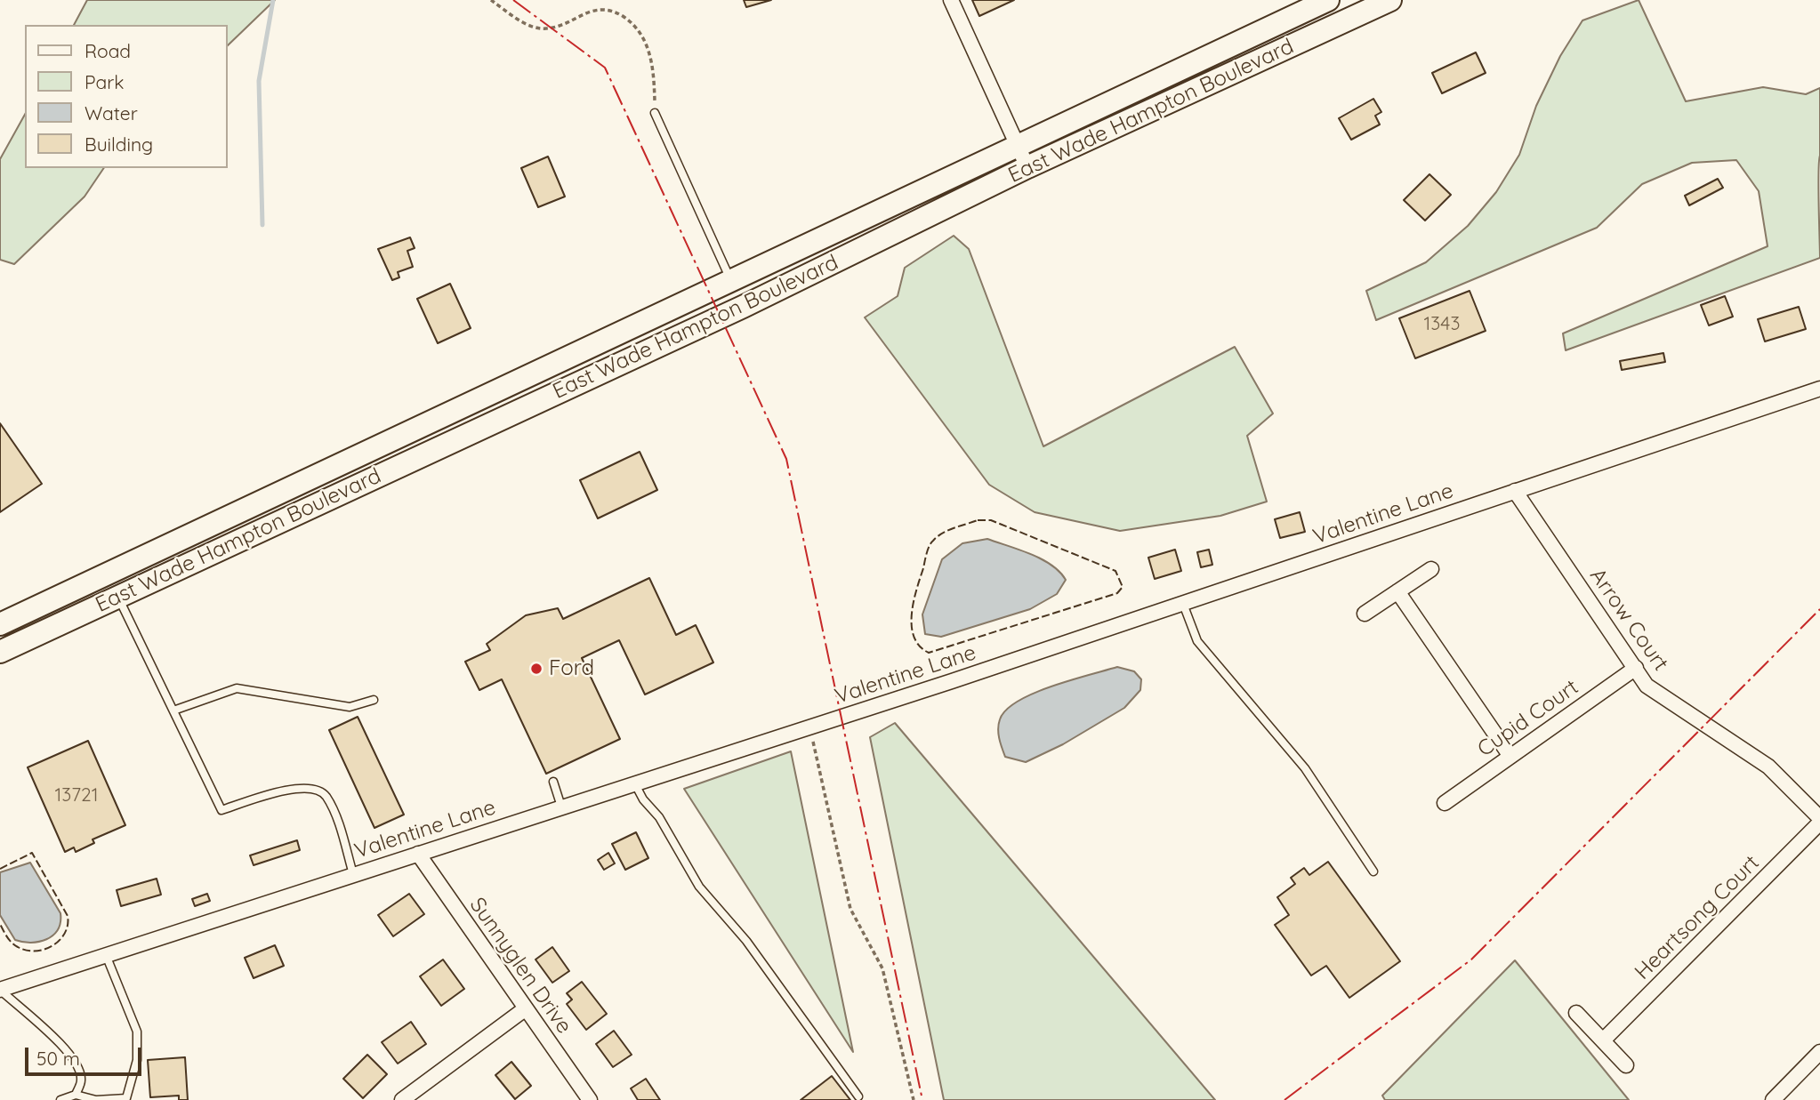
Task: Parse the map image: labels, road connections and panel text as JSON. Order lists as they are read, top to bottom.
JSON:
{
  "streets": {
    "main road": ["East Wade Hampton Boulevard"],
    "street": [
      "Valentine Lane",
      "Arrow Court",
      "Cupid Court",
      "Heartsong Court",
      "Sunnyglen Drive"
    ]
  },
  "crossings": [
    ["Valentine Lane", "Arrow Court"],
    ["Valentine Lane", "Sunnyglen Drive"],
    ["Arrow Court", "Cupid Court"]
  ],
  "places": ["Ford"],
  "house_numbers": ["1343", "13721"],
  "legend": [
    "Road",
    "Park",
    "Water",
    "Building"
  ],
  "scale_bar": "50 m"
}
